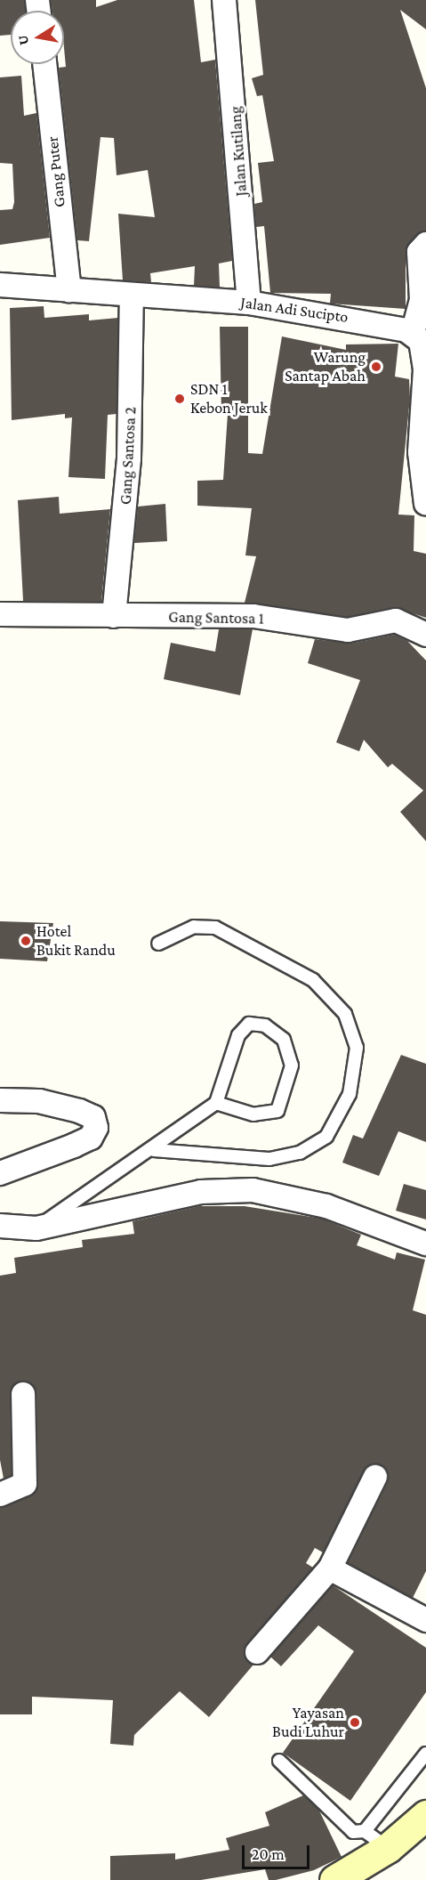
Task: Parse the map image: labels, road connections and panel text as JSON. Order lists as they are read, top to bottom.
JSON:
{
  "streets": {
    "street": [
      "Jalan Kutilang",
      "Gang Puter",
      "Jalan Adi Sucipto",
      "Gang Santosa 2",
      "Gang Santosa 1"
    ]
  },
  "crossings": [
    ["Jalan Kutilang", "Jalan Adi Sucipto"],
    ["Gang Puter", "Jalan Adi Sucipto"],
    ["Jalan Adi Sucipto", "Gang Santosa 2"],
    ["Gang Santosa 2", "Gang Santosa 1"]
  ],
  "places": [
    "Warung Santap Abah",
    "SDN 1 Kebon Jeruk",
    "Hotel Bukit Randu",
    "Yayasan Budi Luhur"
  ],
  "scale_bar": "20 m",
  "north": "left"
}
